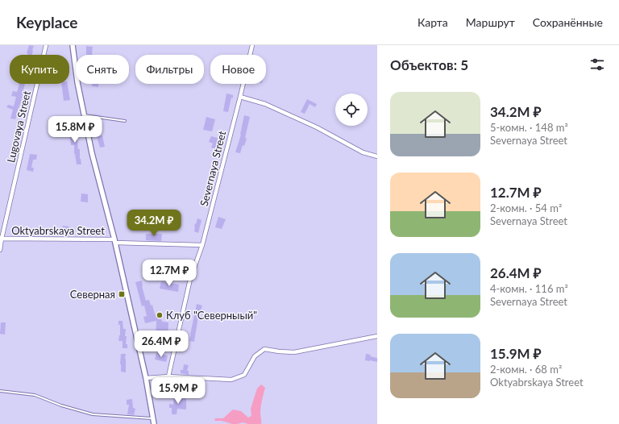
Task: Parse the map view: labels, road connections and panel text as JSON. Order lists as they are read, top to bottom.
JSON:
{
  "streets": {
    "street": ["Lugovaya Street", "Severnaya Street", "Oktyabrskaya Street"]
  },
  "crossings": [
    ["Lugovaya Street", "Oktyabrskaya Street"]
  ],
  "places": {
    "transit": ["Северная"],
    "other": ["Клуб \"Северныый\""]
  },
  "page": {
    "header": "Keyplace",
    "nav": ["Карта", "Маршрут", "Сохранённые"],
    "heading": "Объектов: 5",
    "chip": [
      "Купить",
      "Снять",
      "Фильтры",
      "Новое"
    ],
    "list": [
      {
        "name": "34.2M ₽",
        "note": "5-комн. · 148 m² · Severnaya Street"
      },
      {
        "name": "12.7M ₽",
        "note": "2-комн. · 54 m² · Severnaya Street"
      },
      {
        "name": "26.4M ₽",
        "note": "4-комн. · 116 m² · Severnaya Street"
      },
      {
        "name": "15.9M ₽",
        "note": "2-комн. · 68 m² · Oktyabrskaya Street"
      }
    ],
    "price": [
      "15.8M ₽",
      "34.2M ₽",
      "12.7M ₽",
      "26.4M ₽",
      "15.9M ₽"
    ]
  }
}
